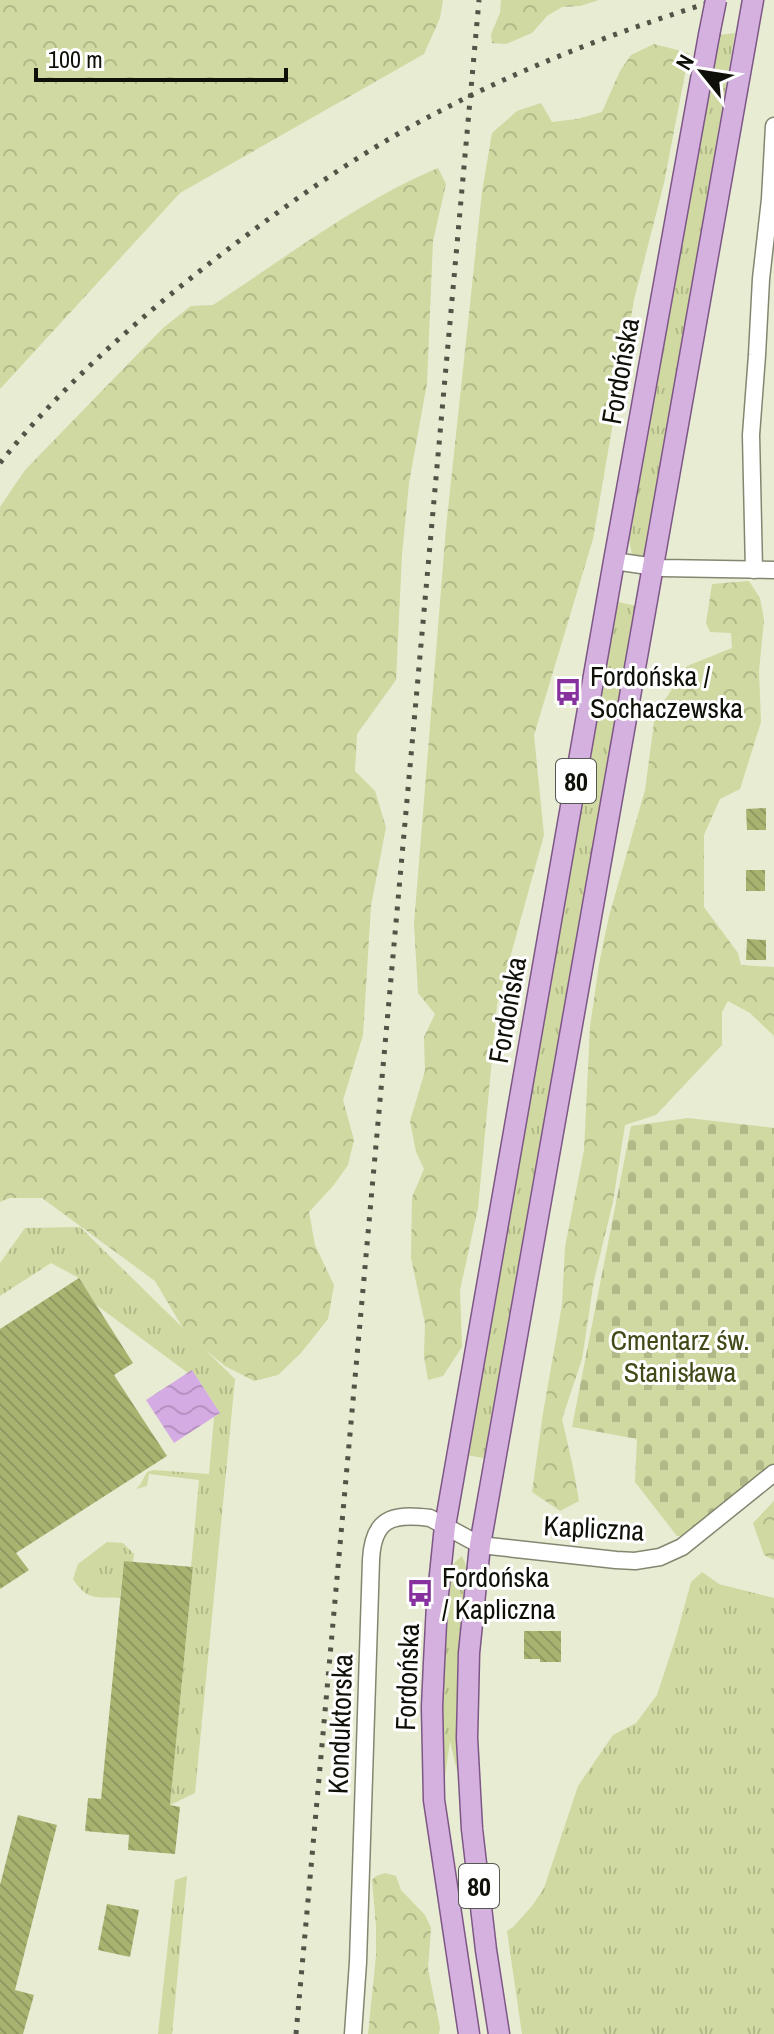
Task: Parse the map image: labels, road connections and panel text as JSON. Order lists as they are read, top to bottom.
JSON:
{
  "streets": {
    "main road": ["Fordońska", "80"],
    "street": ["Kapliczna", "Konduktorska"]
  },
  "crossings": [
    ["Fordońska", "Konduktorska"],
    ["80", "Kapliczna"],
    ["80", "Konduktorska"],
    ["Kapliczna", "Konduktorska"]
  ],
  "parks": ["Cmentarz św. Stanisława"],
  "places": {
    "bus stop": ["Fordońska / Sochaczewska", "Fordońska / Kapliczna"]
  },
  "scale_bar": "100 m",
  "north": "top left"
}
